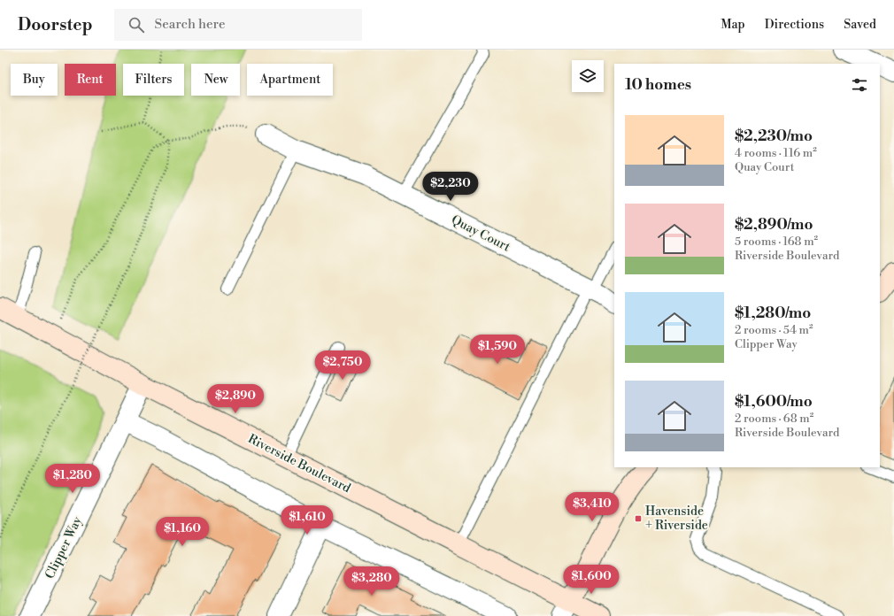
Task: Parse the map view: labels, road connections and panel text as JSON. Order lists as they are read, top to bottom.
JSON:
{
  "streets": {
    "main road": ["Riverside Boulevard"],
    "street": ["Quay Court", "Clipper Way"]
  },
  "crossings": [
    ["Riverside Boulevard", "Clipper Way"]
  ],
  "places": {
    "transit": ["Havenside + Riverside"]
  },
  "page": {
    "header": "Doorstep",
    "search": "Search here",
    "nav": ["Map", "Directions", "Saved"],
    "chip": [
      "Buy",
      "Rent",
      "Filters",
      "New",
      "Apartment"
    ],
    "heading": "10 homes",
    "list": [
      {
        "name": "$2,230/mo",
        "note": "4 rooms · 116 m² · Quay Court"
      },
      {
        "name": "$2,890/mo",
        "note": "5 rooms · 168 m² · Riverside Boulevard"
      },
      {
        "name": "$1,280/mo",
        "note": "2 rooms · 54 m² · Clipper Way"
      },
      {
        "name": "$1,600/mo",
        "note": "2 rooms · 68 m² · Riverside Boulevard"
      }
    ],
    "price": [
      "$2,230",
      "$1,590",
      "$2,750",
      "$2,890",
      "$1,280",
      "$3,410",
      "$1,610",
      "$1,160",
      "$1,600",
      "$3,280"
    ]
  }
}
